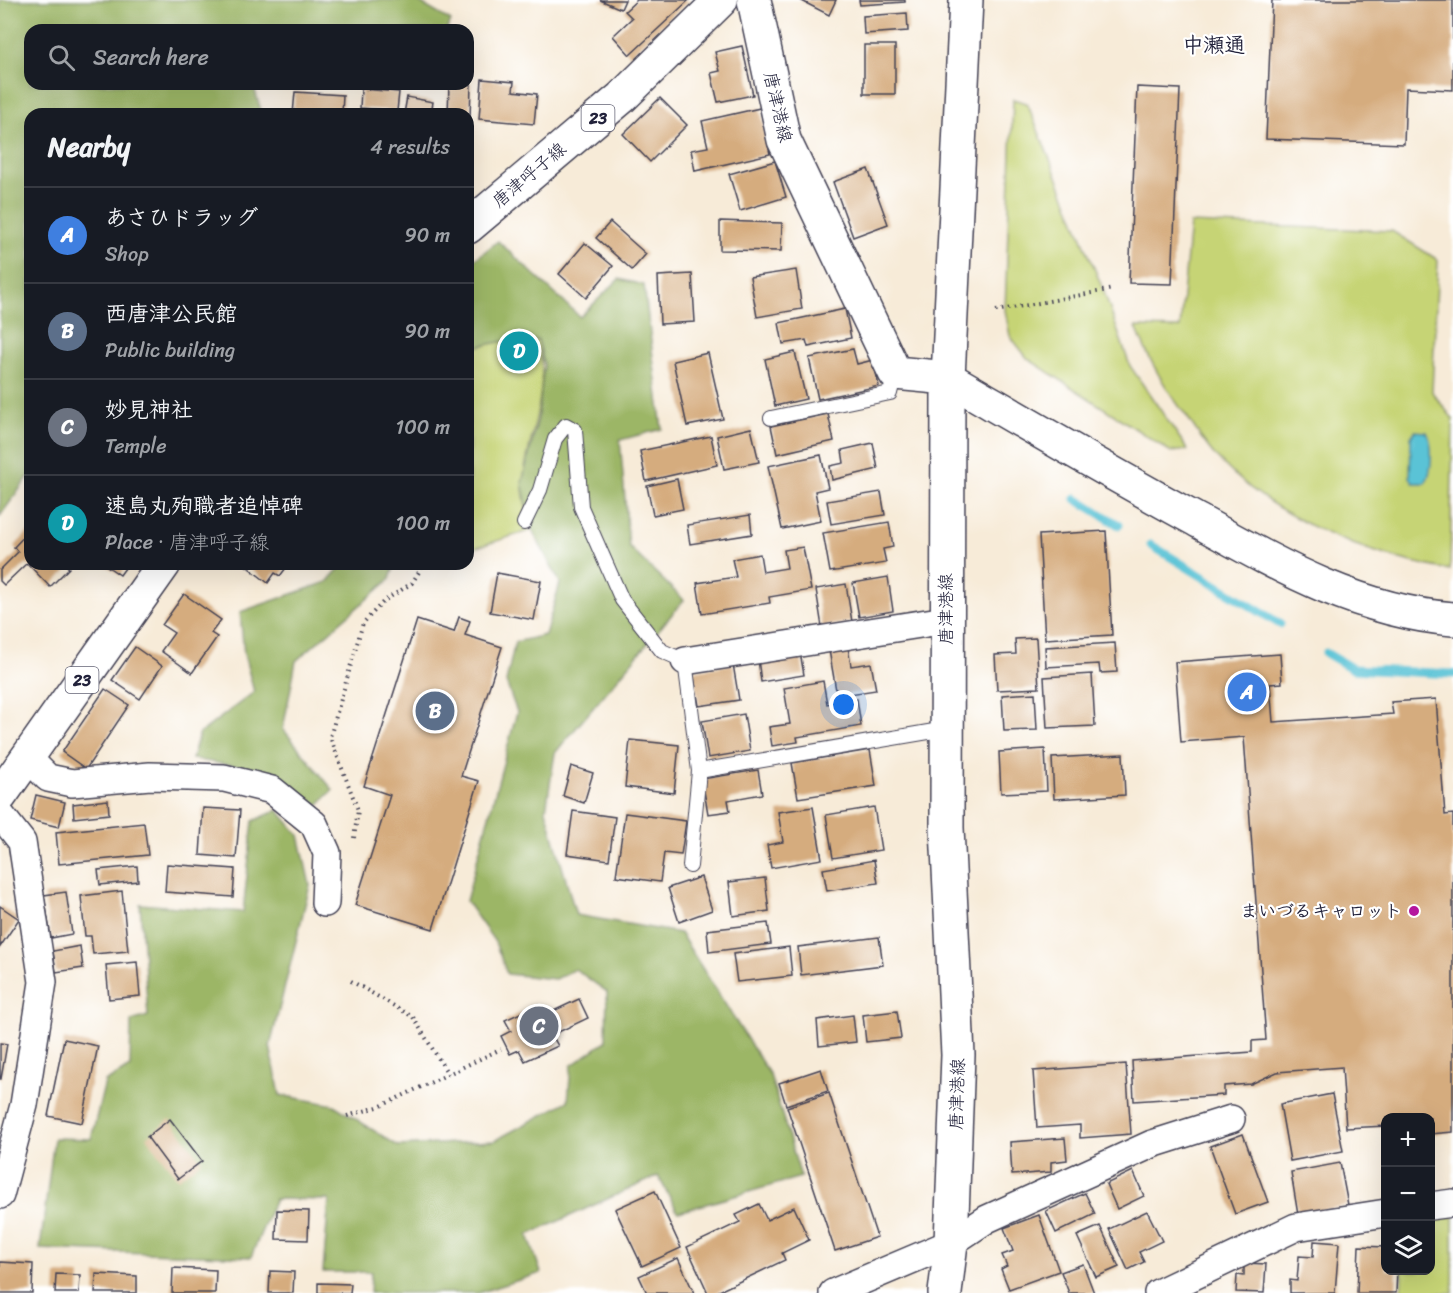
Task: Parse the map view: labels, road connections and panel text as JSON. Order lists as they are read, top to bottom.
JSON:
{
  "streets": {
    "main road": ["唐津港線", "23", "唐津呼子線"]
  },
  "districts": ["中瀬通"],
  "places": ["まいづるキャロット"],
  "page": {
    "search": "Search here",
    "heading": ["Nearby", "4 results"],
    "list": [
      {
        "mark": "A",
        "name": "あさひドラッグ",
        "note": "Shop",
        "value": "90 m"
      },
      {
        "mark": "B",
        "name": "西唐津公民館",
        "note": "Public building",
        "value": "90 m"
      },
      {
        "mark": "C",
        "name": "妙見神社",
        "note": "Temple",
        "value": "100 m"
      },
      {
        "mark": "D",
        "name": "速島丸殉職者追悼碑",
        "note": "Place · 唐津呼子線",
        "value": "100 m"
      }
    ],
    "pins": [
      "D",
      "A",
      "B",
      "C"
    ],
    "map_buttons": ["+", "−"]
  }
}
